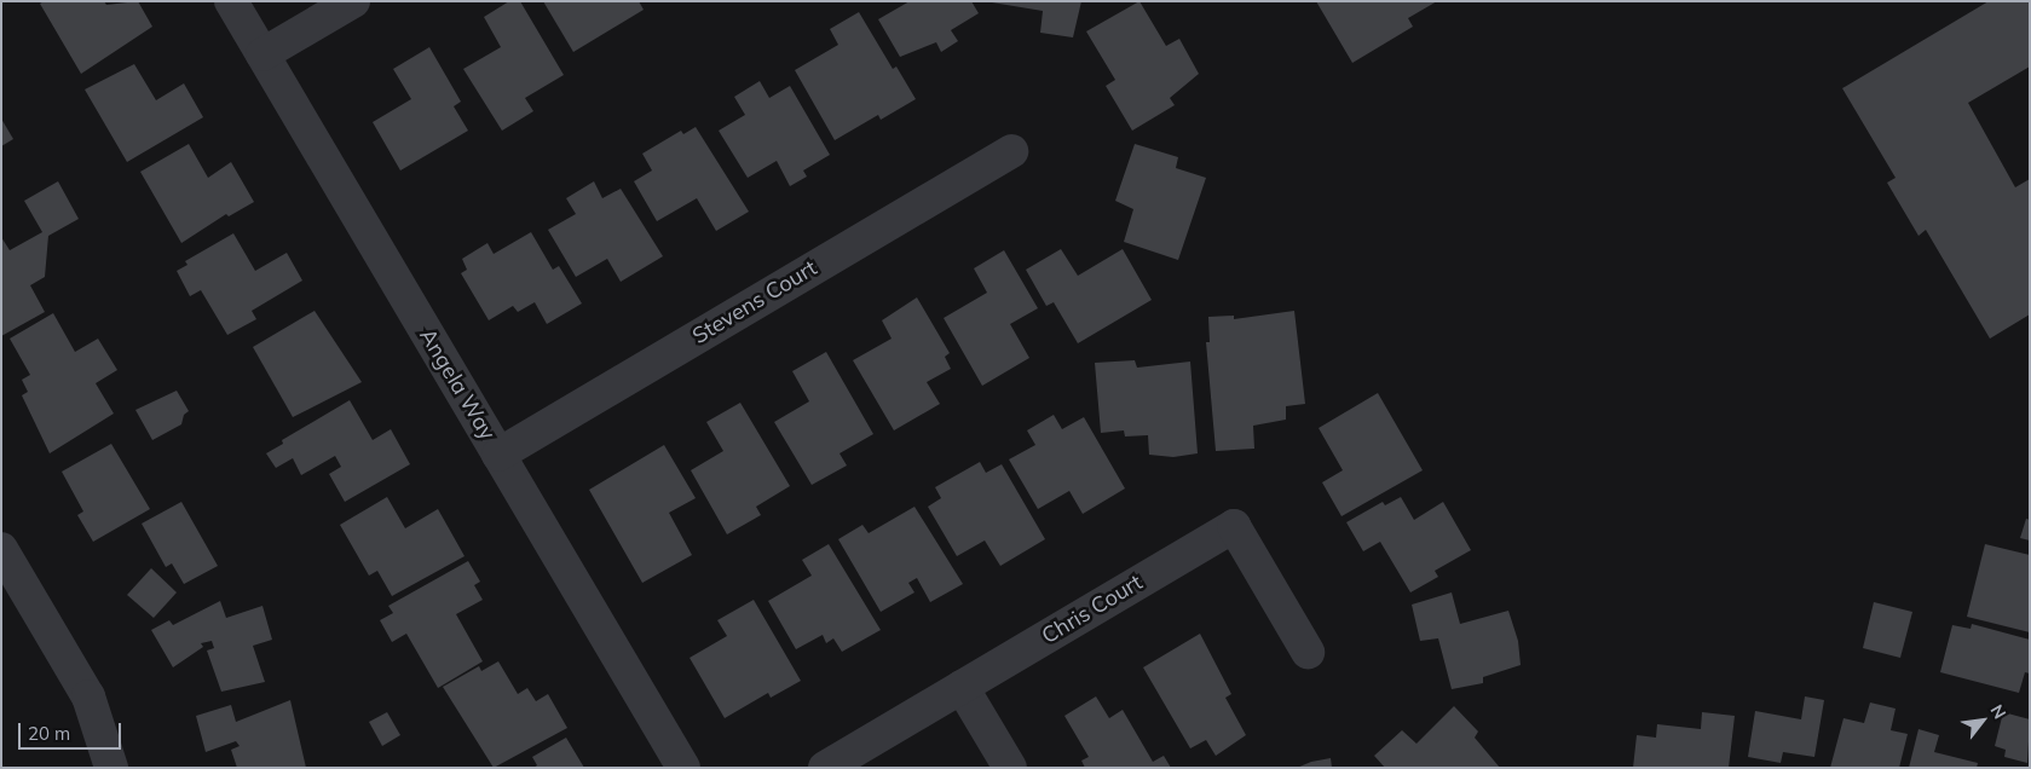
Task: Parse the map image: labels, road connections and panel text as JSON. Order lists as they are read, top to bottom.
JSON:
{
  "streets": {
    "street": ["Stevens Court", "Angela Way", "Chris Court"]
  },
  "crossings": [
    ["Stevens Court", "Angela Way"]
  ],
  "scale_bar": "20 m",
  "north": "top right"
}
